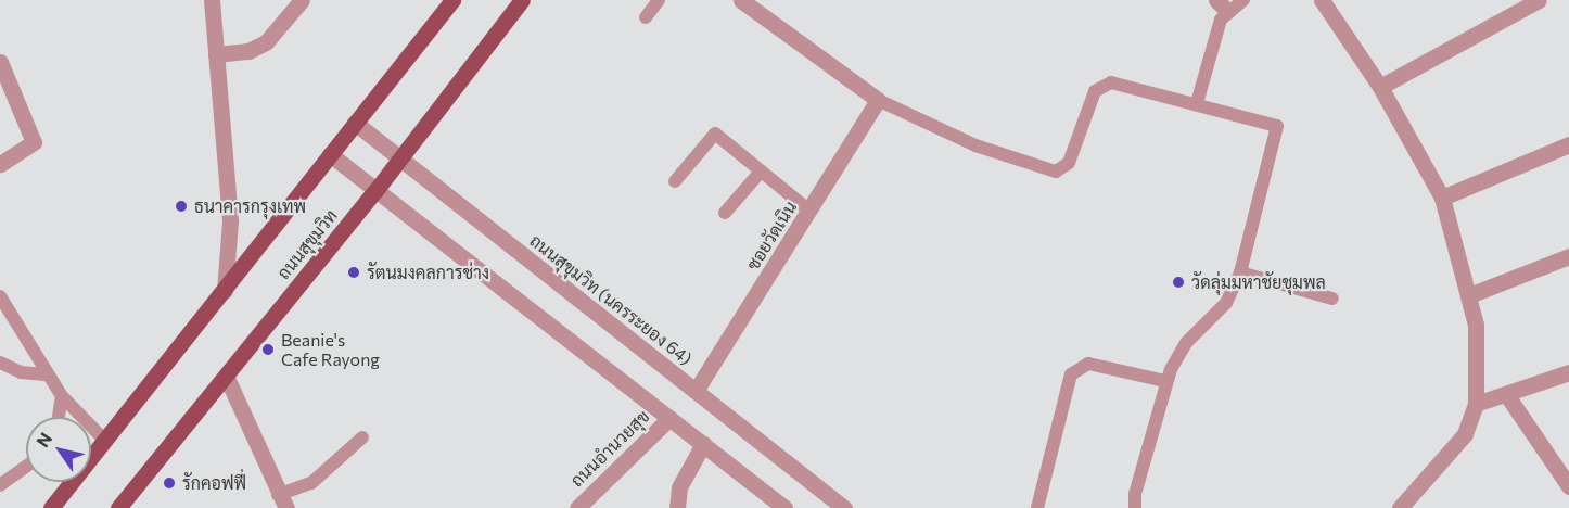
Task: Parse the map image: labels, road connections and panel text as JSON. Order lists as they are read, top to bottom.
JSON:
{
  "streets": {
    "main road": ["ถนนสุขุมวิท"],
    "street": ["ซอยวัดเนิน", "ถนนสุขุมวิท (นครระยอง 64)", "ถนนอำนวยสุข"]
  },
  "crossings": [
    ["ซอยวัดเนิน", "ถนนสุขุมวิท (นครระยอง 64)"],
    ["ถนนสุขุมวิท", "ถนนสุขุมวิท (นครระยอง 64)"]
  ],
  "places": [
    "ธนาคารกรุงเทพ",
    "รัตนมงคลการช่าง",
    "วัดลุ่มมหาชัยชุมพล",
    "Beanie's Cafe Rayong",
    "รักคอฟฟี่"
  ],
  "north": "top left"
}
